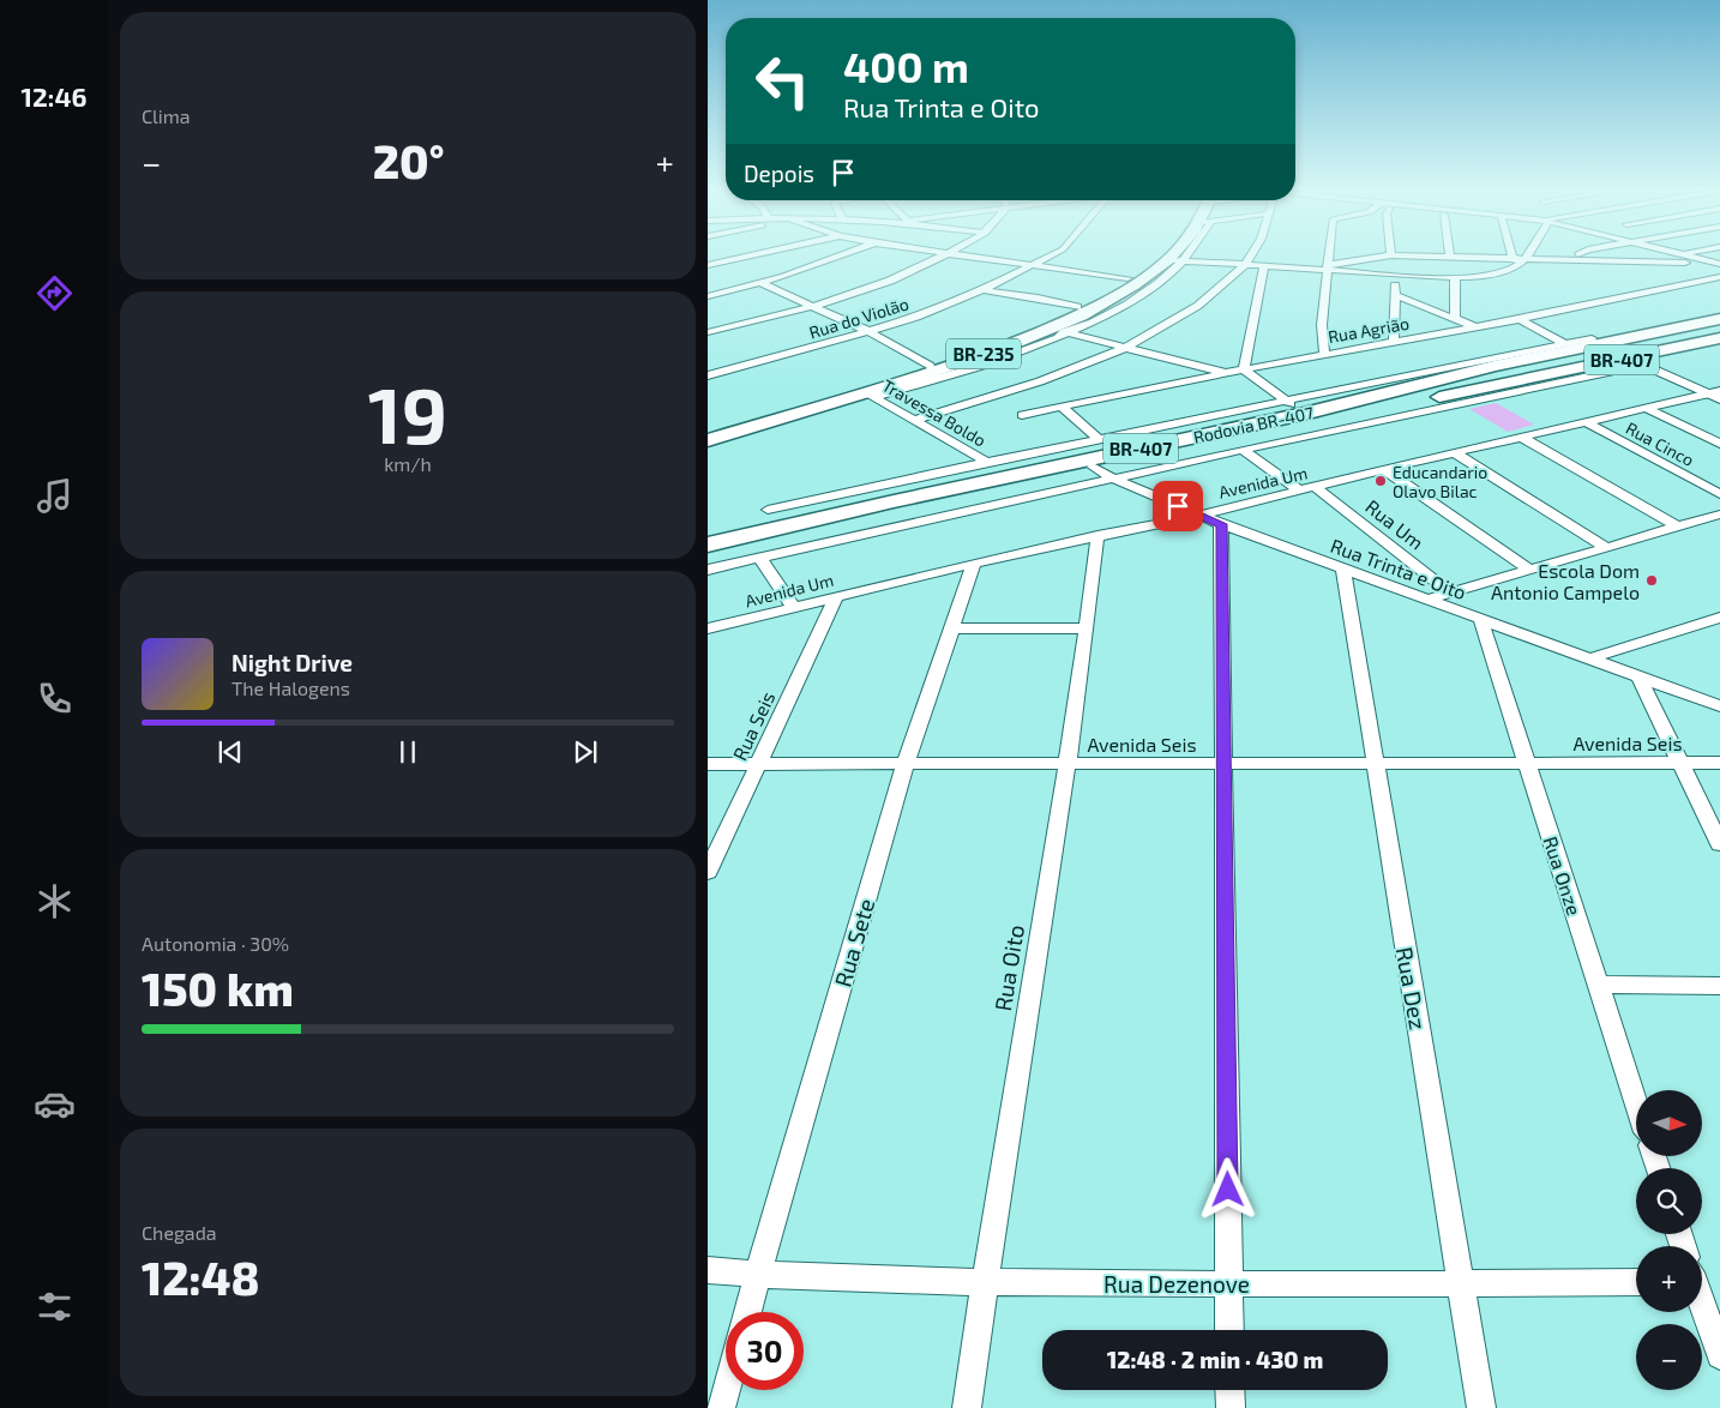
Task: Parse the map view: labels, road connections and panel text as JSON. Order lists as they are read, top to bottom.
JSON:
{
  "streets": {
    "main road": ["BR-235", "BR-407", "Rodovia BR-407"],
    "street": [
      "Rua do Violão",
      "Rua Agrião",
      "Travessa Boldo",
      "Rua Cinco",
      "Avenida Um",
      "Rua Um",
      "Rua Trinta e Oito",
      "Rua Seis",
      "Avenida Seis",
      "Rua Onze",
      "Rua Sete",
      "Rua Oito",
      "Rua Dez",
      "Rua Dezenove"
    ]
  },
  "crossings": [
    ["BR-235", "Travessa Boldo"],
    ["BR-407", "Rodovia BR-407"],
    ["BR-407", "Rua Trinta e Oito"],
    ["Rodovia BR-407", "Rua Trinta e Oito"],
    ["Rua Cinco", "Avenida Um"],
    ["Avenida Um", "Rua Um"],
    ["Avenida Um", "Rua Trinta e Oito"],
    ["Avenida Um", "Rua Seis"],
    ["Avenida Um", "Rua Sete"],
    ["Avenida Um", "Rua Oito"],
    ["Rua Trinta e Oito", "Rua Onze"],
    ["Rua Trinta e Oito", "Rua Dez"],
    ["Rua Seis", "Avenida Seis"],
    ["Avenida Seis", "Rua Onze"],
    ["Avenida Seis", "Rua Sete"],
    ["Avenida Seis", "Rua Oito"],
    ["Avenida Seis", "Rua Dez"],
    ["Rua Sete", "Rua Dezenove"],
    ["Rua Oito", "Rua Dezenove"],
    ["Rua Dez", "Rua Dezenove"]
  ],
  "places": ["Educandario Olavo Bilac", "Escola Dom Antonio Campelo"],
  "north": "right",
  "page": {
    "tabs": "12:46",
    "tile": [
      "Clima",
      ["19", "km/h"],
      ["Autonomia · 30%", "150 km"],
      ["Chegada", "12:48"]
    ],
    "turn": ["400 m", "Rua Trinta e Oito"],
    "heat": ["−", "20°", "+"],
    "then": "Depois",
    "song": ["Night Drive", "The Halogens"],
    "map_buttons": ["+", "−"],
    "limit": "30",
    "trip": "12:48 · 2 min · 430 m"
  }
}
